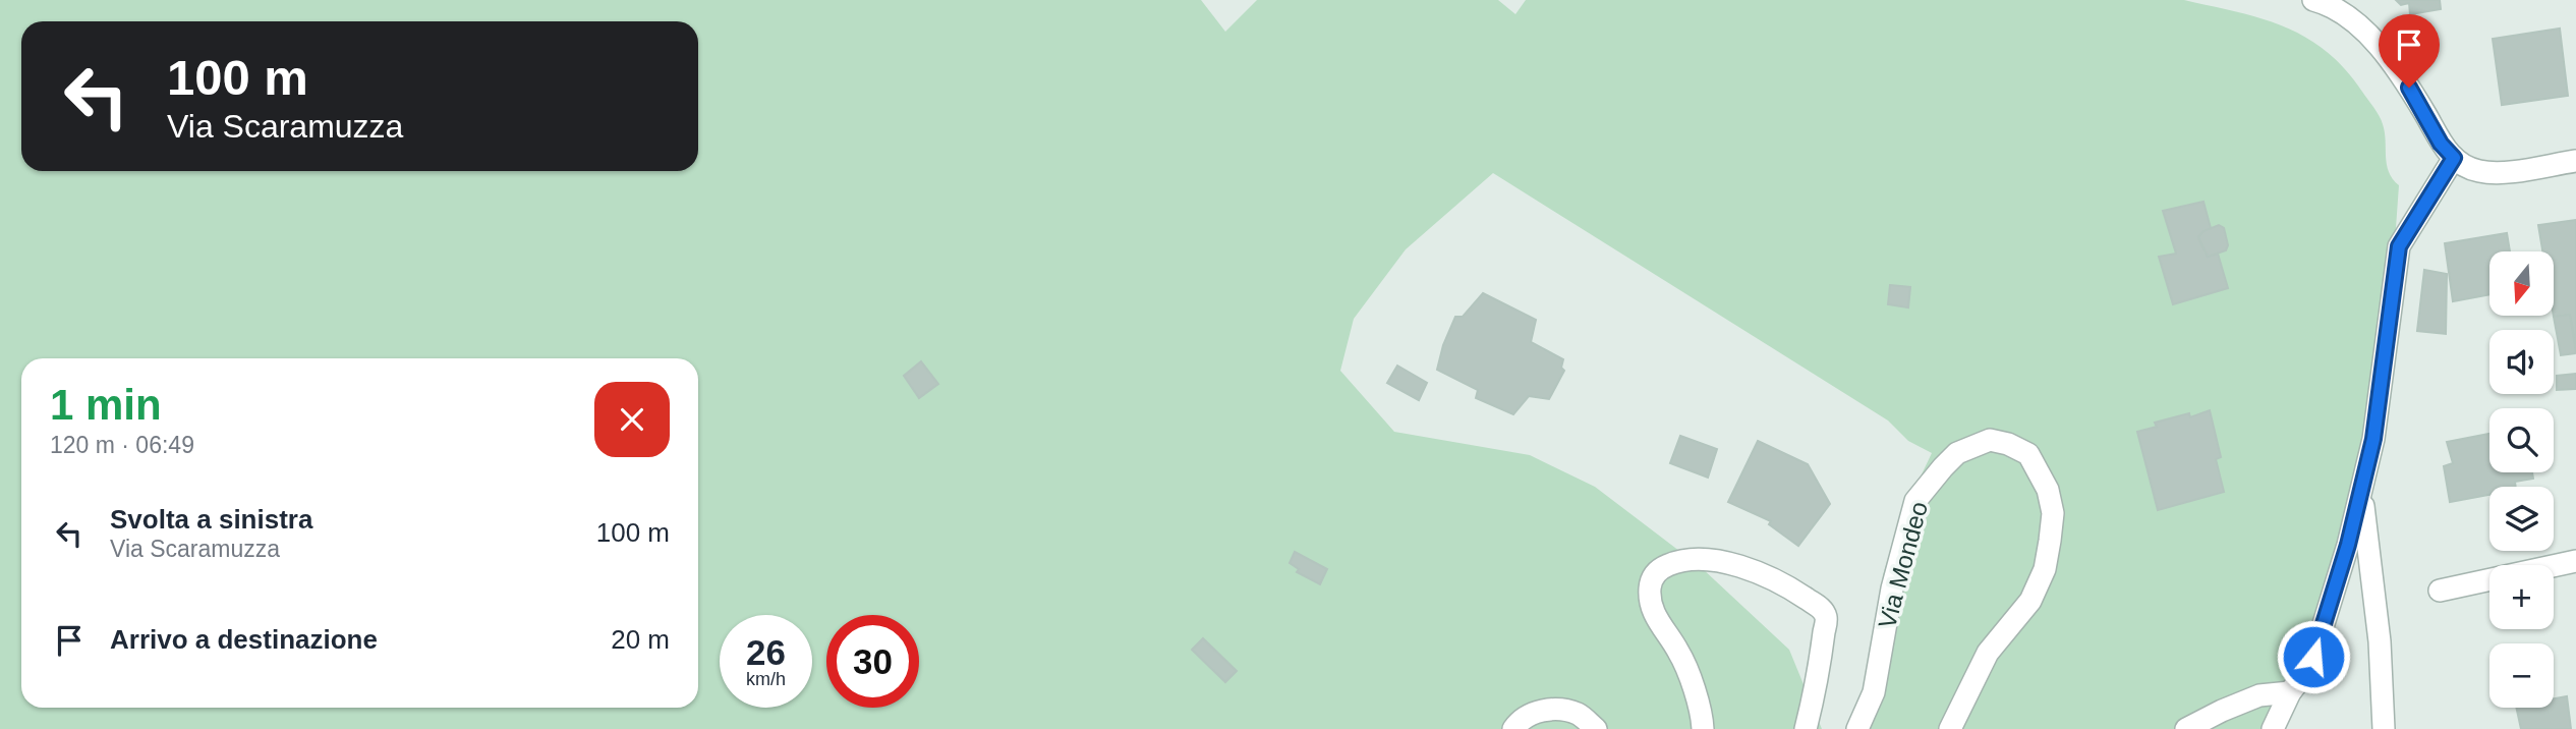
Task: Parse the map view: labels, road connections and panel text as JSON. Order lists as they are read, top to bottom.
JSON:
{
  "streets": {
    "street": ["Via Mondeo"]
  },
  "north": "bottom",
  "page": {
    "turn": ["100 m", "Via Scaramuzza"],
    "map_buttons": ["+", "−"],
    "heading": ["1 min", "120 m · 06:49"],
    "list": [
      {
        "name": "Svolta a sinistra",
        "note": "Via Scaramuzza",
        "value": "100 m"
      },
      {
        "name": "Arrivo a destinazione",
        "value": "20 m"
      }
    ],
    "speed": "26 km/h",
    "limit": "30"
  }
}
